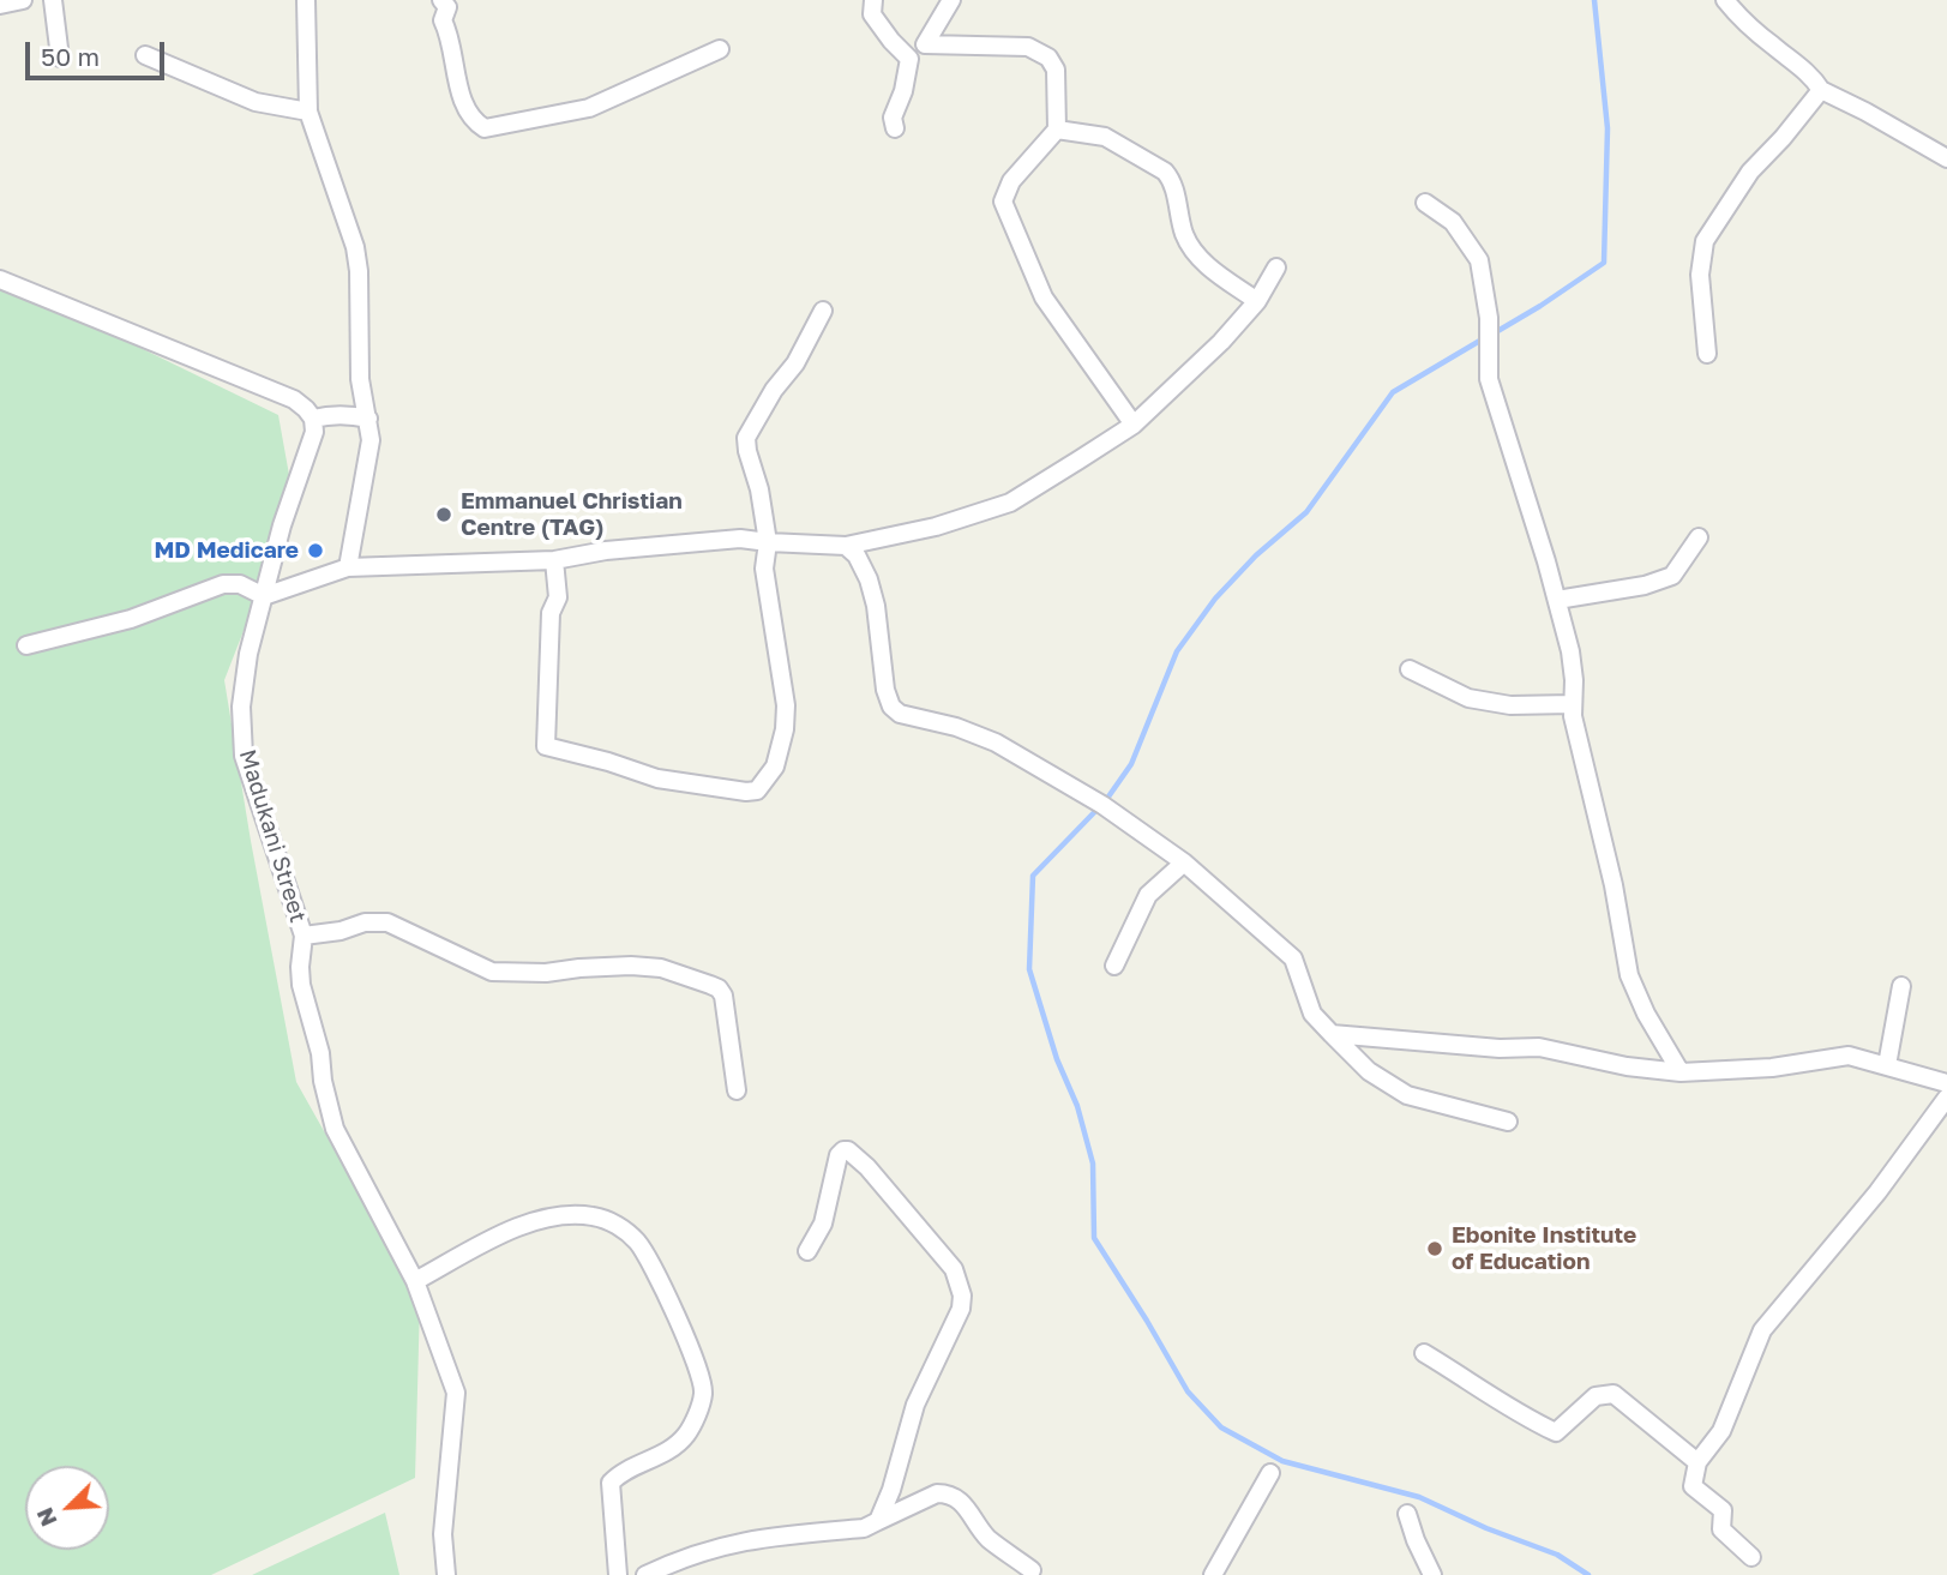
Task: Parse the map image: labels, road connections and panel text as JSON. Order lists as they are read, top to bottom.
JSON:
{
  "streets": {
    "street": ["Madukani Street"]
  },
  "places": ["Emmanuel Christian Centre (TAG)", "MD Medicare", "Ebonite Institute of Education"],
  "scale_bar": "50 m",
  "north": "bottom left"
}
